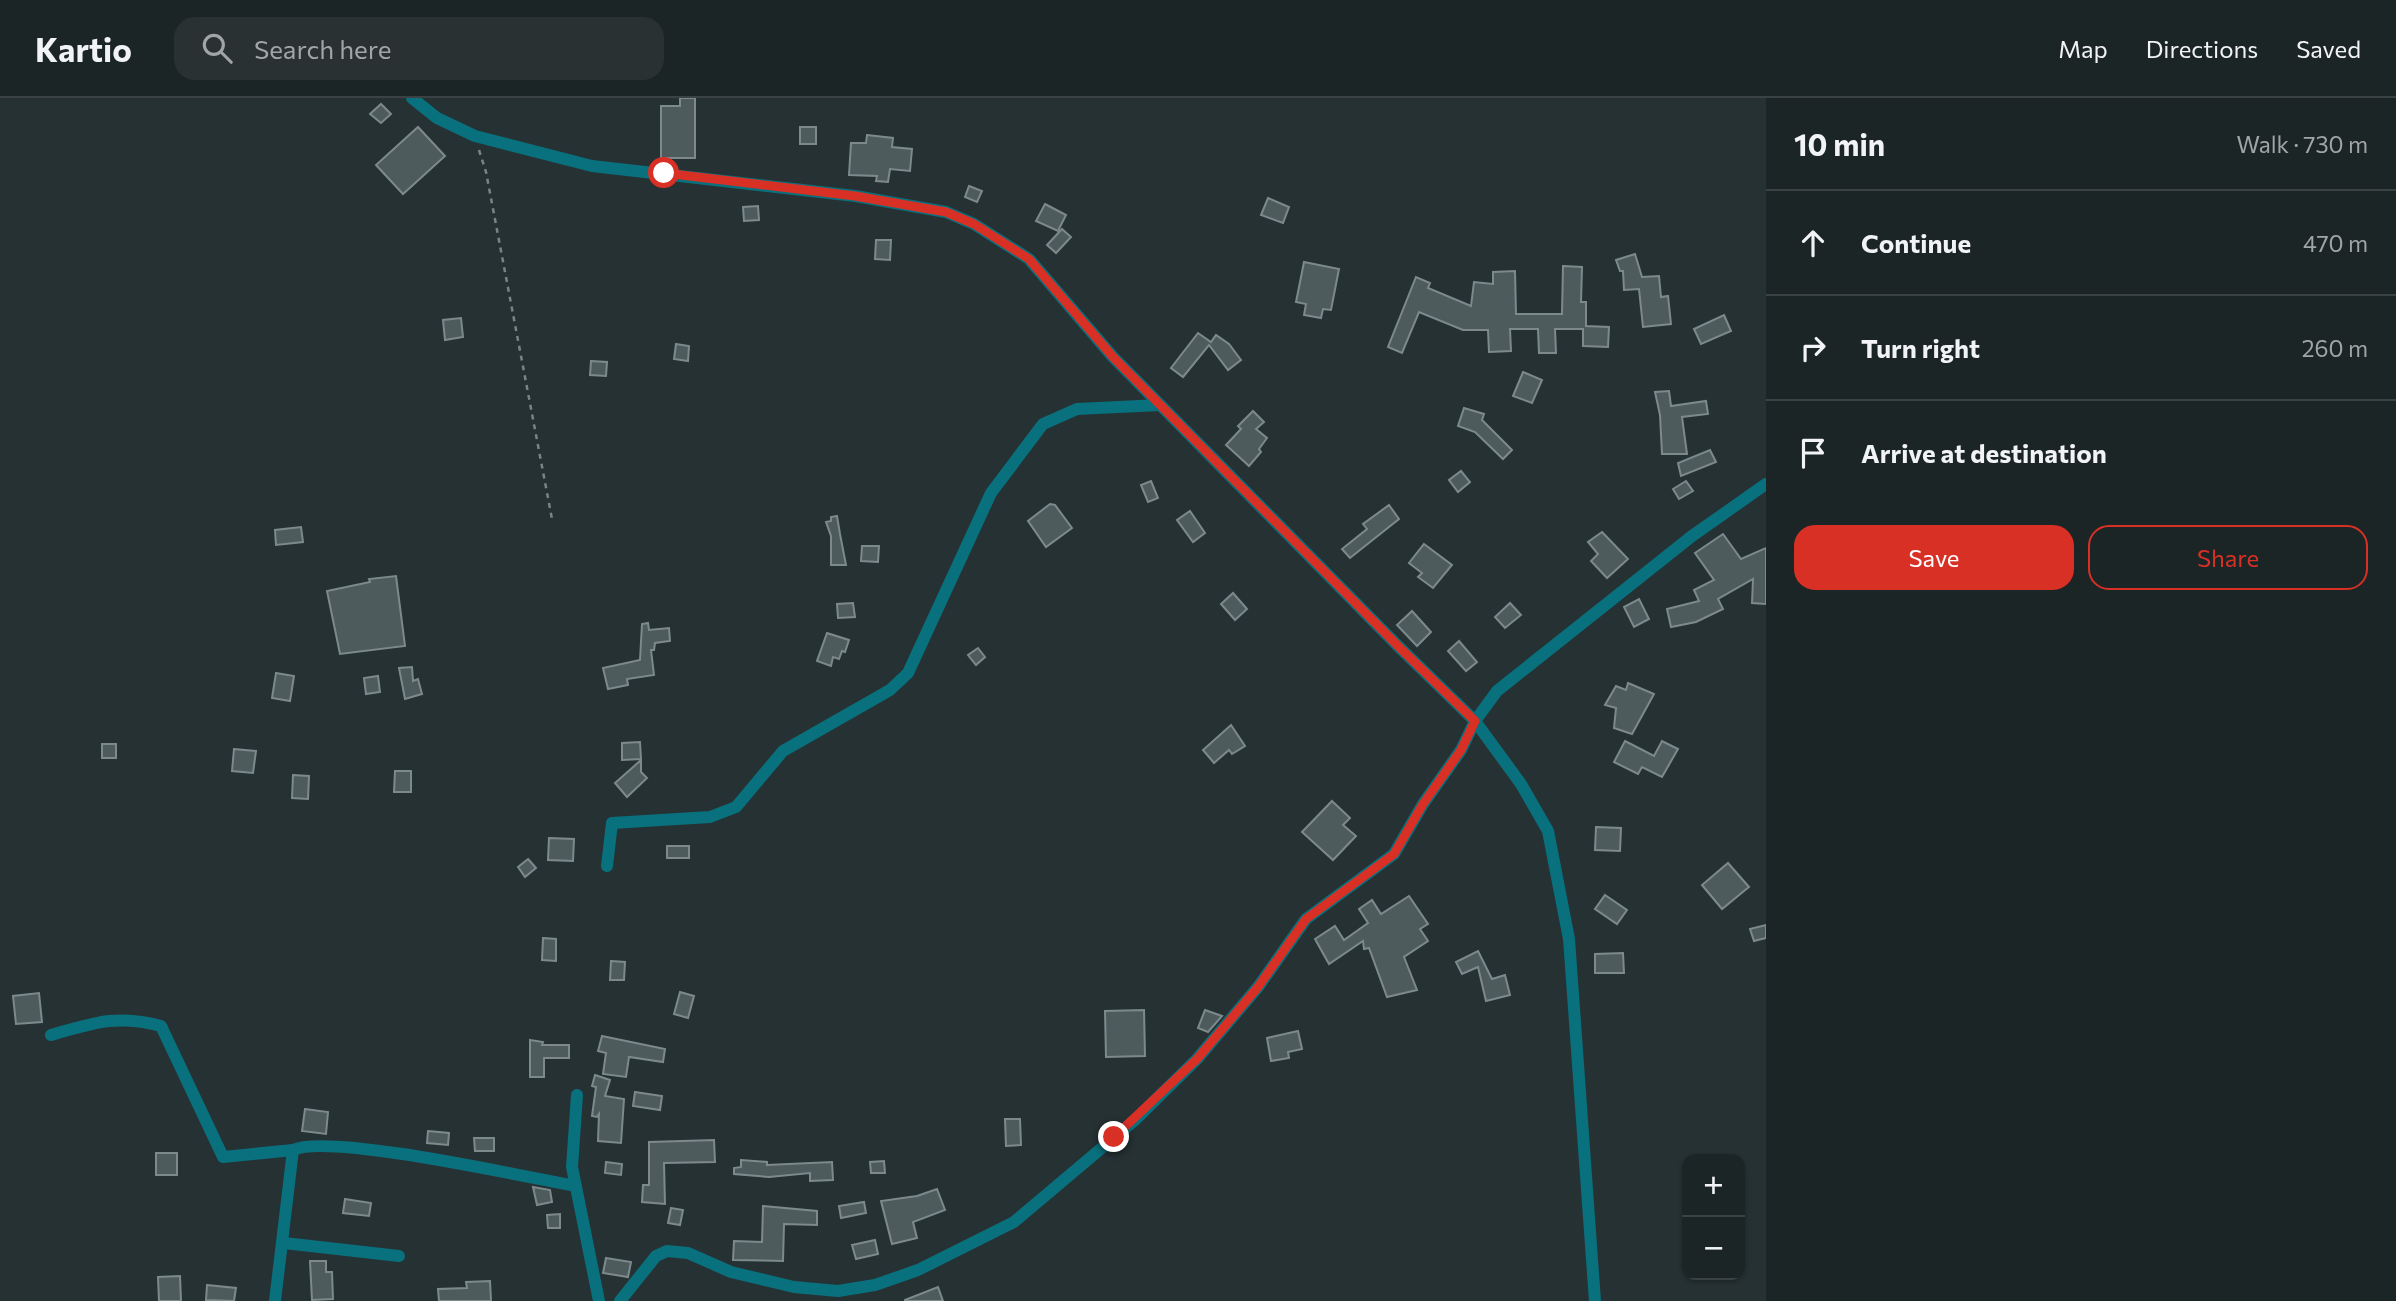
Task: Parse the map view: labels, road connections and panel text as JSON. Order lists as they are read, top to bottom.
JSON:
{
  "page": {
    "header": "Kartio",
    "search": "Search here",
    "nav": ["Map", "Directions", "Saved"],
    "heading": ["10 min", "Walk · 730 m"],
    "list": [
      ["Continue", "470 m"],
      ["Turn right", "260 m"],
      "Arrive at destination"
    ],
    "buttons": ["Save", "Share"],
    "map_buttons": ["+", "−"]
  }
}
